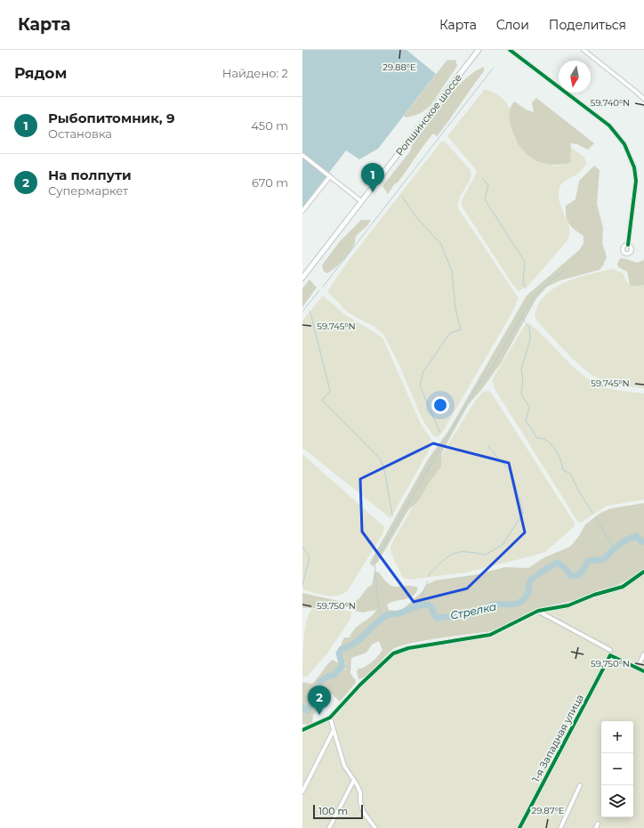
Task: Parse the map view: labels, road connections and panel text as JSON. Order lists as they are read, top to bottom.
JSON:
{
  "streets": {
    "main road": ["Ропшинское шоссе"],
    "street": ["1-я Западная улица"]
  },
  "water": ["Стрелка"],
  "scale_bar": "100 m",
  "north": "bottom",
  "page": {
    "header": "Карта",
    "nav": ["Карта", "Слои", "Поделиться"],
    "heading": ["Рядом", "Найдено: 2"],
    "list": [
      {
        "mark": "1",
        "name": "Рыбопитомник, 9",
        "note": "Остановка",
        "value": "450 m"
      },
      {
        "mark": "2",
        "name": "На полпути",
        "note": "Супермаркет",
        "value": "670 m"
      }
    ],
    "pins": ["1", "2"],
    "map_buttons": ["+", "−"],
    "scale": "100 m"
  },
  "coordinates": [
    "29.88°E",
    "59.740°N",
    "59.745°N",
    "59.750°N",
    "29.87°E"
  ]
}
